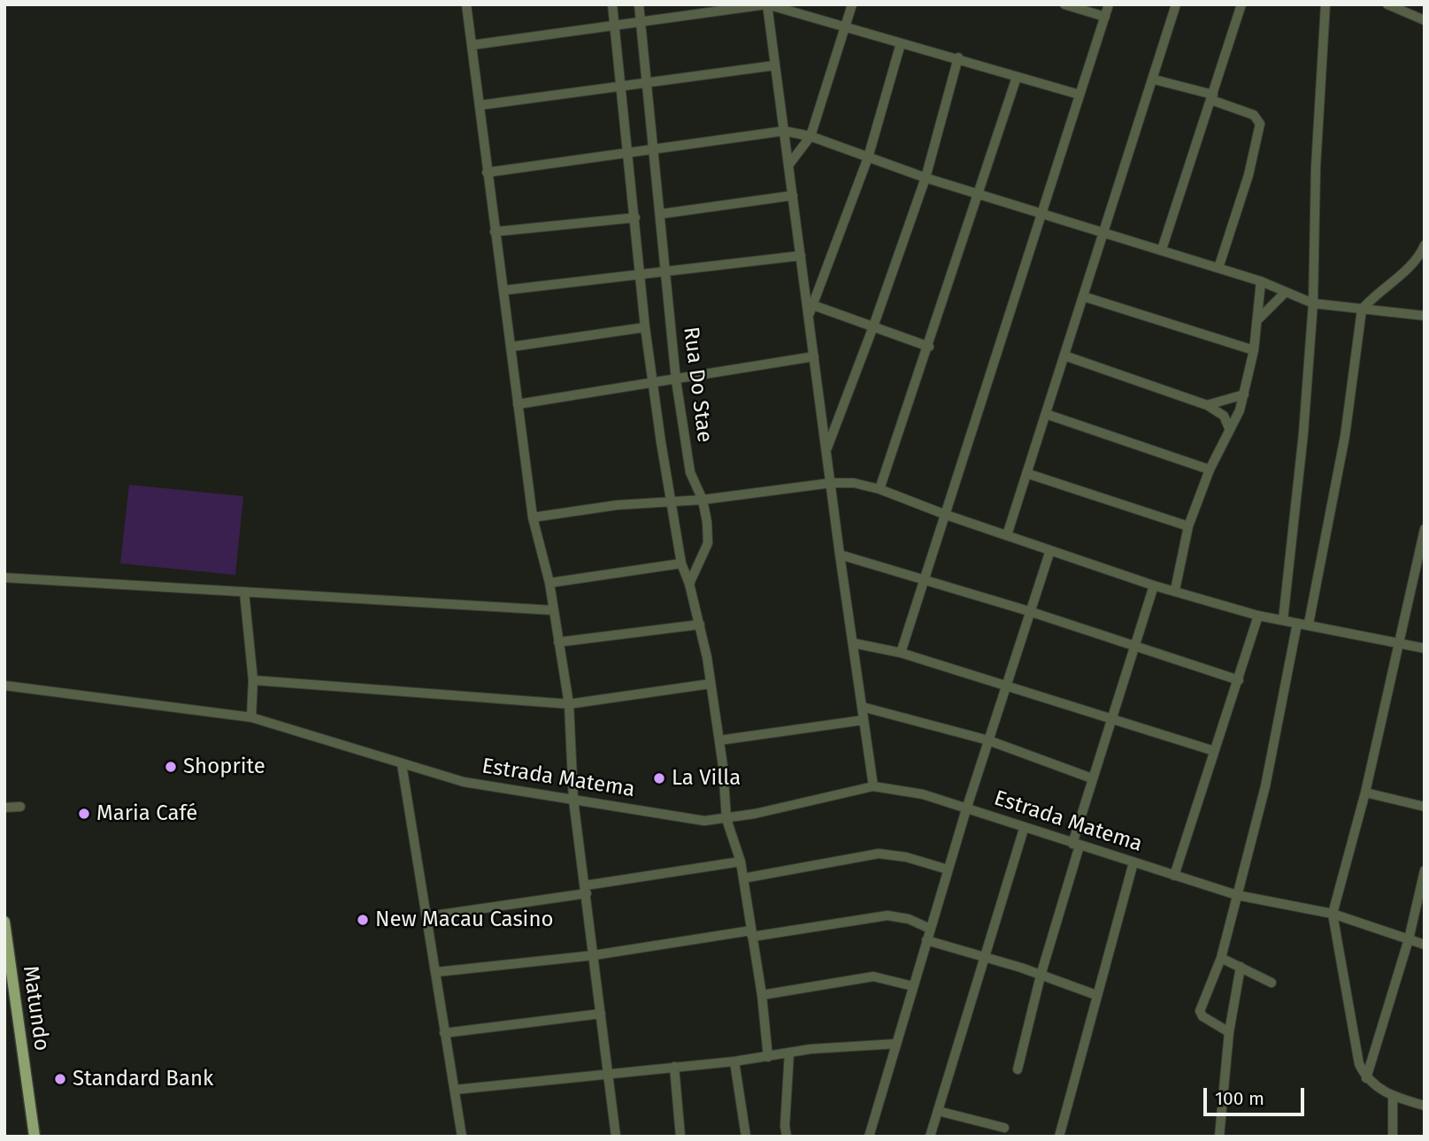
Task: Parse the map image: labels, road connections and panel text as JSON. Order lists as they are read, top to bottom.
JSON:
{
  "streets": {
    "main road": ["Matundo"],
    "street": ["Rua Do Stae", "Estrada Matema"]
  },
  "places": [
    "Shoprite",
    "La Villa",
    "Maria Café",
    "New Macau Casino",
    "Standard Bank"
  ],
  "scale_bar": "100 m"
}
